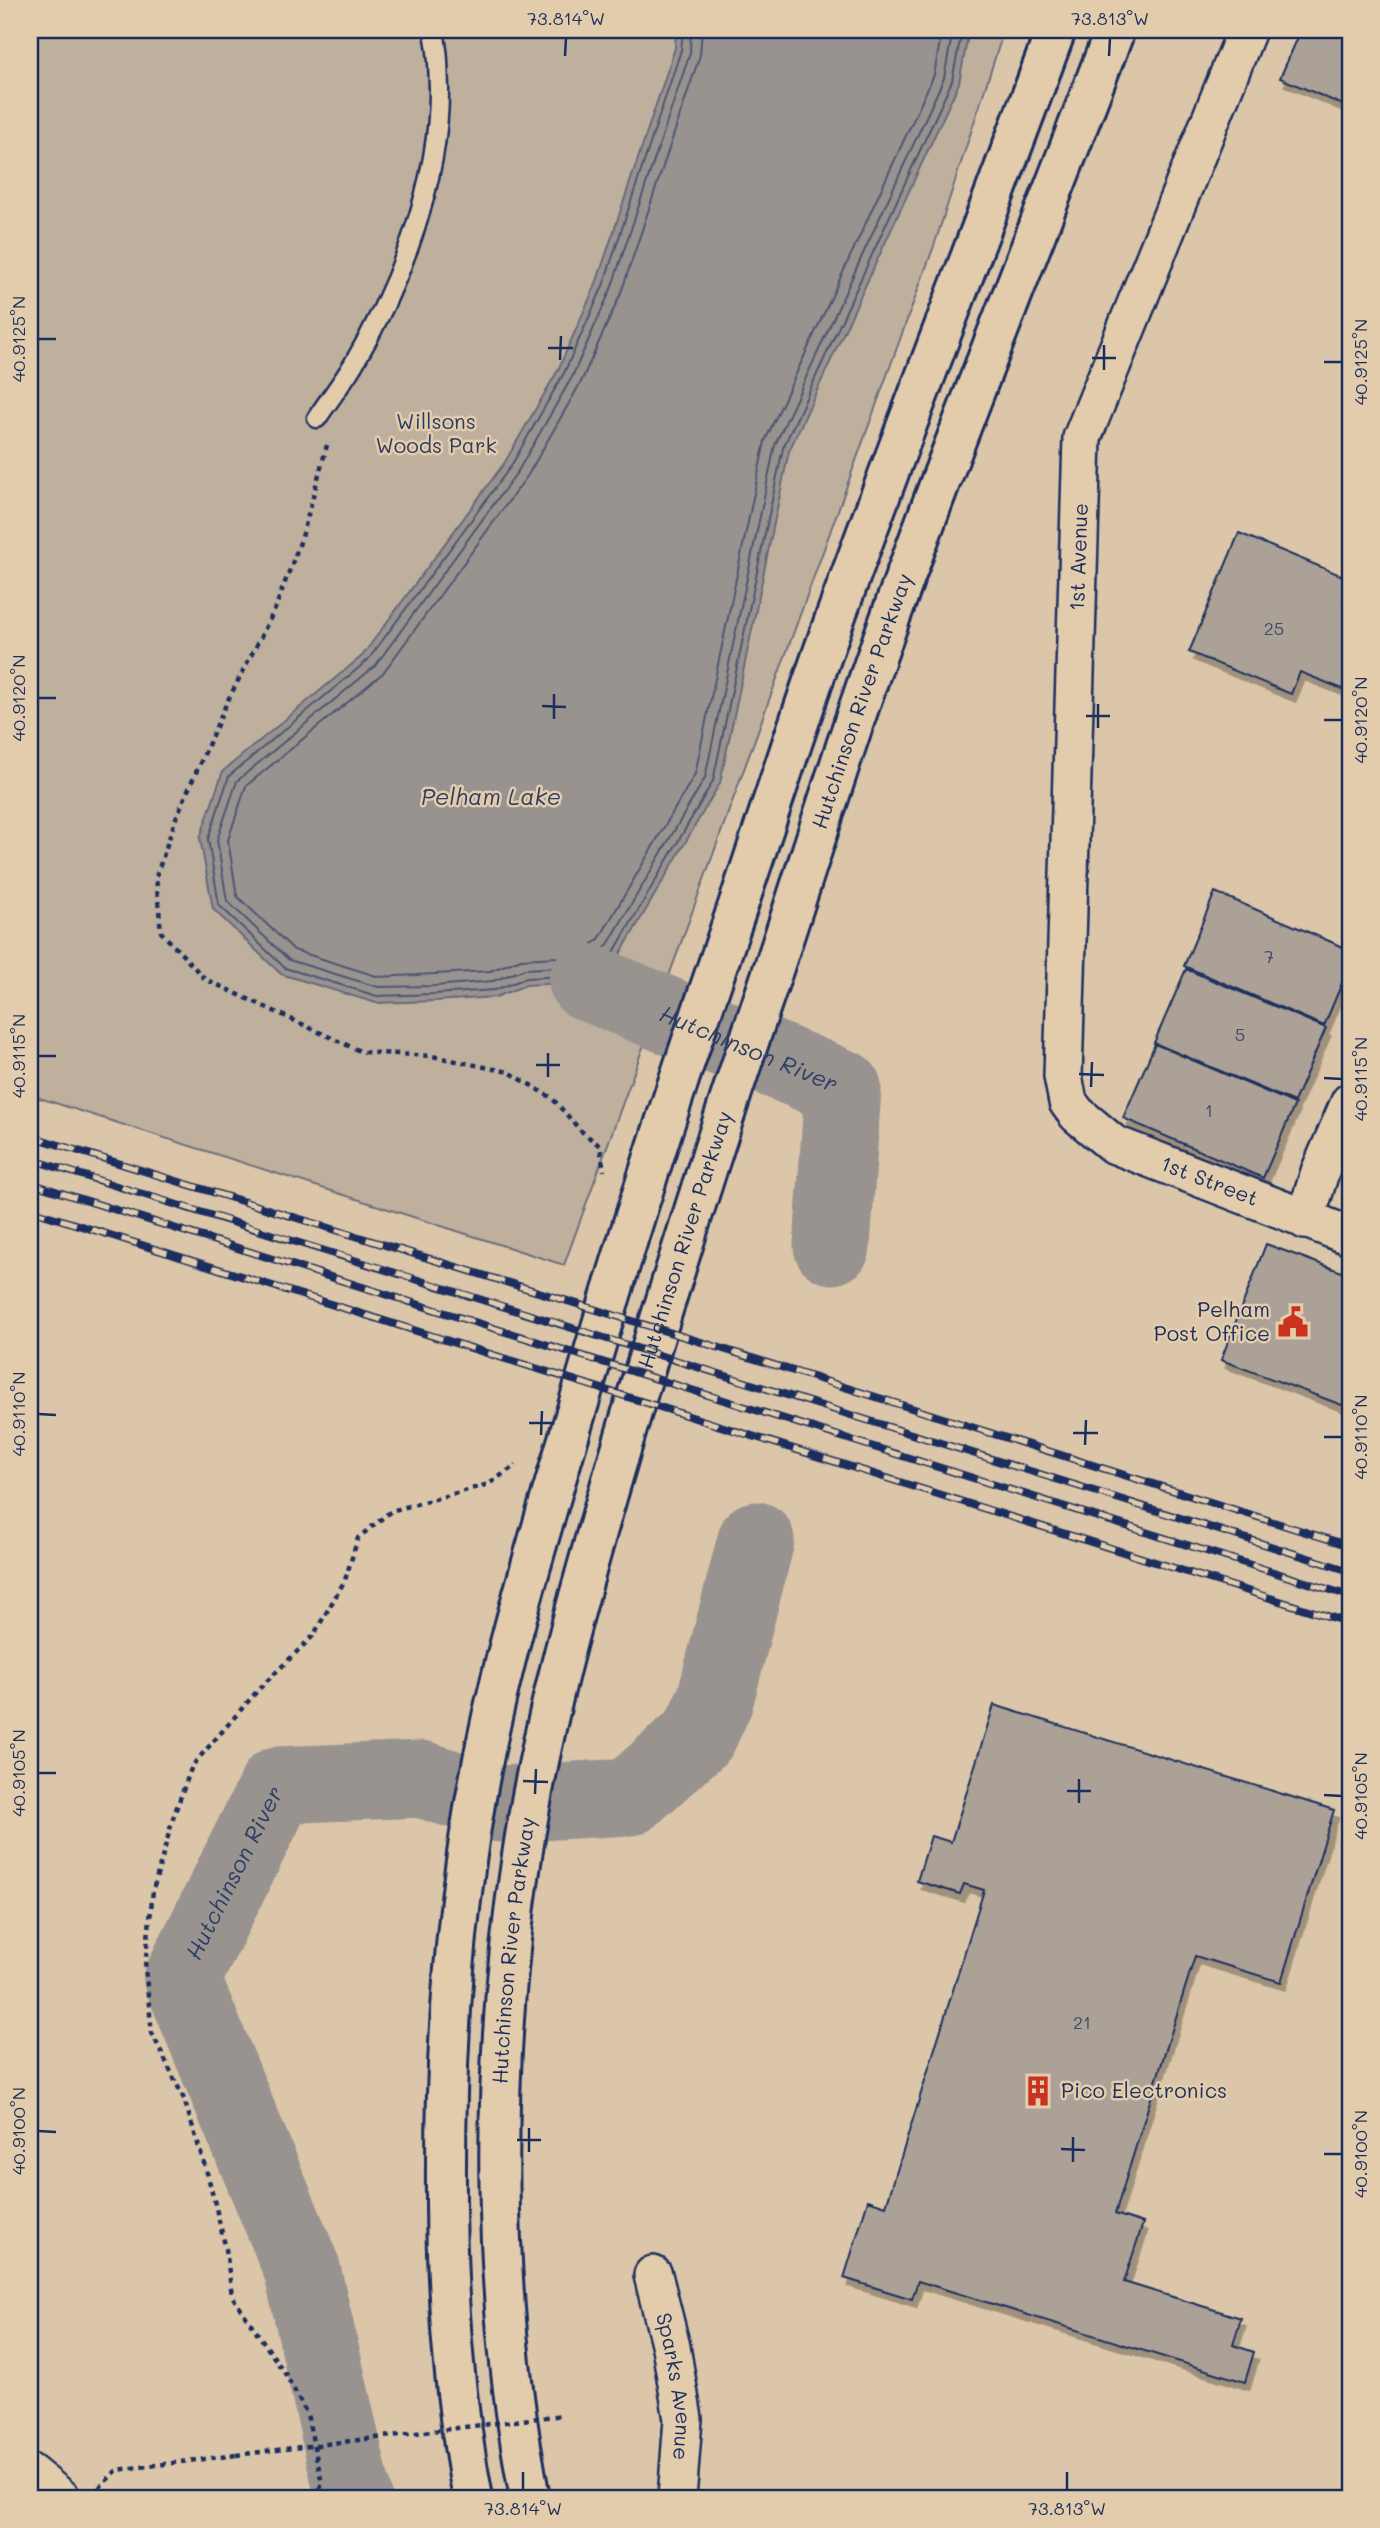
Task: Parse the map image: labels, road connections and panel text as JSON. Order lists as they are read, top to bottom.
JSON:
{
  "streets": {
    "highway": ["Hutchinson River Parkway"],
    "street": ["1st Avenue", "1st Street", "Sparks Avenue"]
  },
  "crossings": [
    ["1st Avenue", "1st Street"]
  ],
  "water": ["Pelham Lake", "Hutchinson River"],
  "parks": ["Willsons Woods Park"],
  "places": {
    "public building": ["Pelham Post Office"],
    "building": ["Pico Electronics"]
  },
  "house_numbers": [
    "25",
    "7",
    "5",
    "1",
    "21"
  ],
  "coordinates": [
    "73.814°W",
    "73.813°W",
    "40.9125°N",
    "40.9120°N",
    "40.9115°N",
    "40.9110°N",
    "40.9105°N",
    "40.9100°N"
  ]
}
